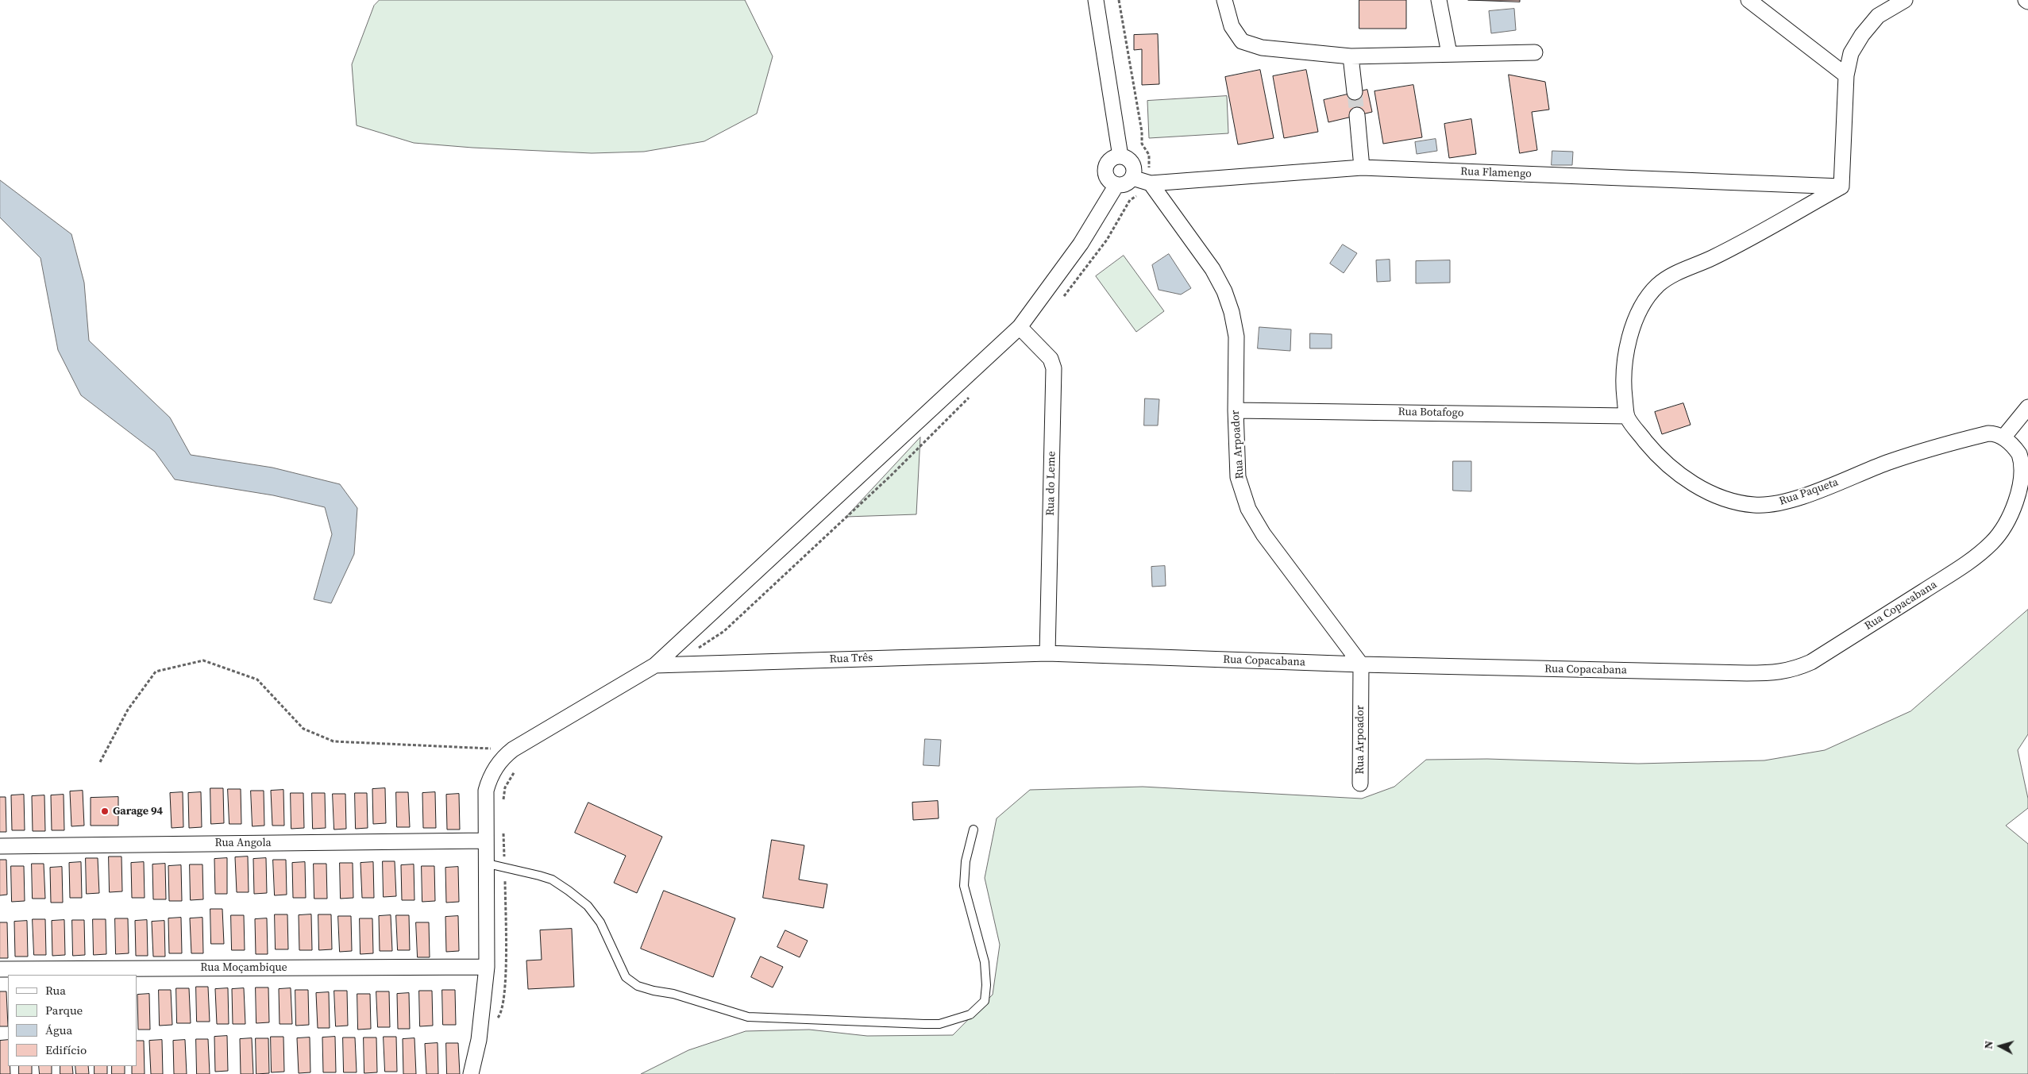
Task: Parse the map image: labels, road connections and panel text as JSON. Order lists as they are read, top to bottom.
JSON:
{
  "streets": {
    "street": [
      "Rua Flamengo",
      "Rua Botafogo",
      "Rua Arpoador",
      "Rua do Leme",
      "Rua Paqueta",
      "Rua Copacabana",
      "Rua Três",
      "Rua Angola",
      "Rua Moçambique"
    ]
  },
  "crossings": [
    ["Rua Flamengo", "Rua Arpoador"],
    ["Rua Botafogo", "Rua Arpoador"],
    ["Rua Botafogo", "Rua Paqueta"],
    ["Rua Arpoador", "Rua Copacabana"],
    ["Rua do Leme", "Rua Copacabana"],
    ["Rua do Leme", "Rua Três"],
    ["Rua Copacabana", "Rua Três"]
  ],
  "places": ["Garage 94"],
  "legend": [
    "Rua",
    "Parque",
    "Água",
    "Edifício"
  ],
  "north": "left"
}
